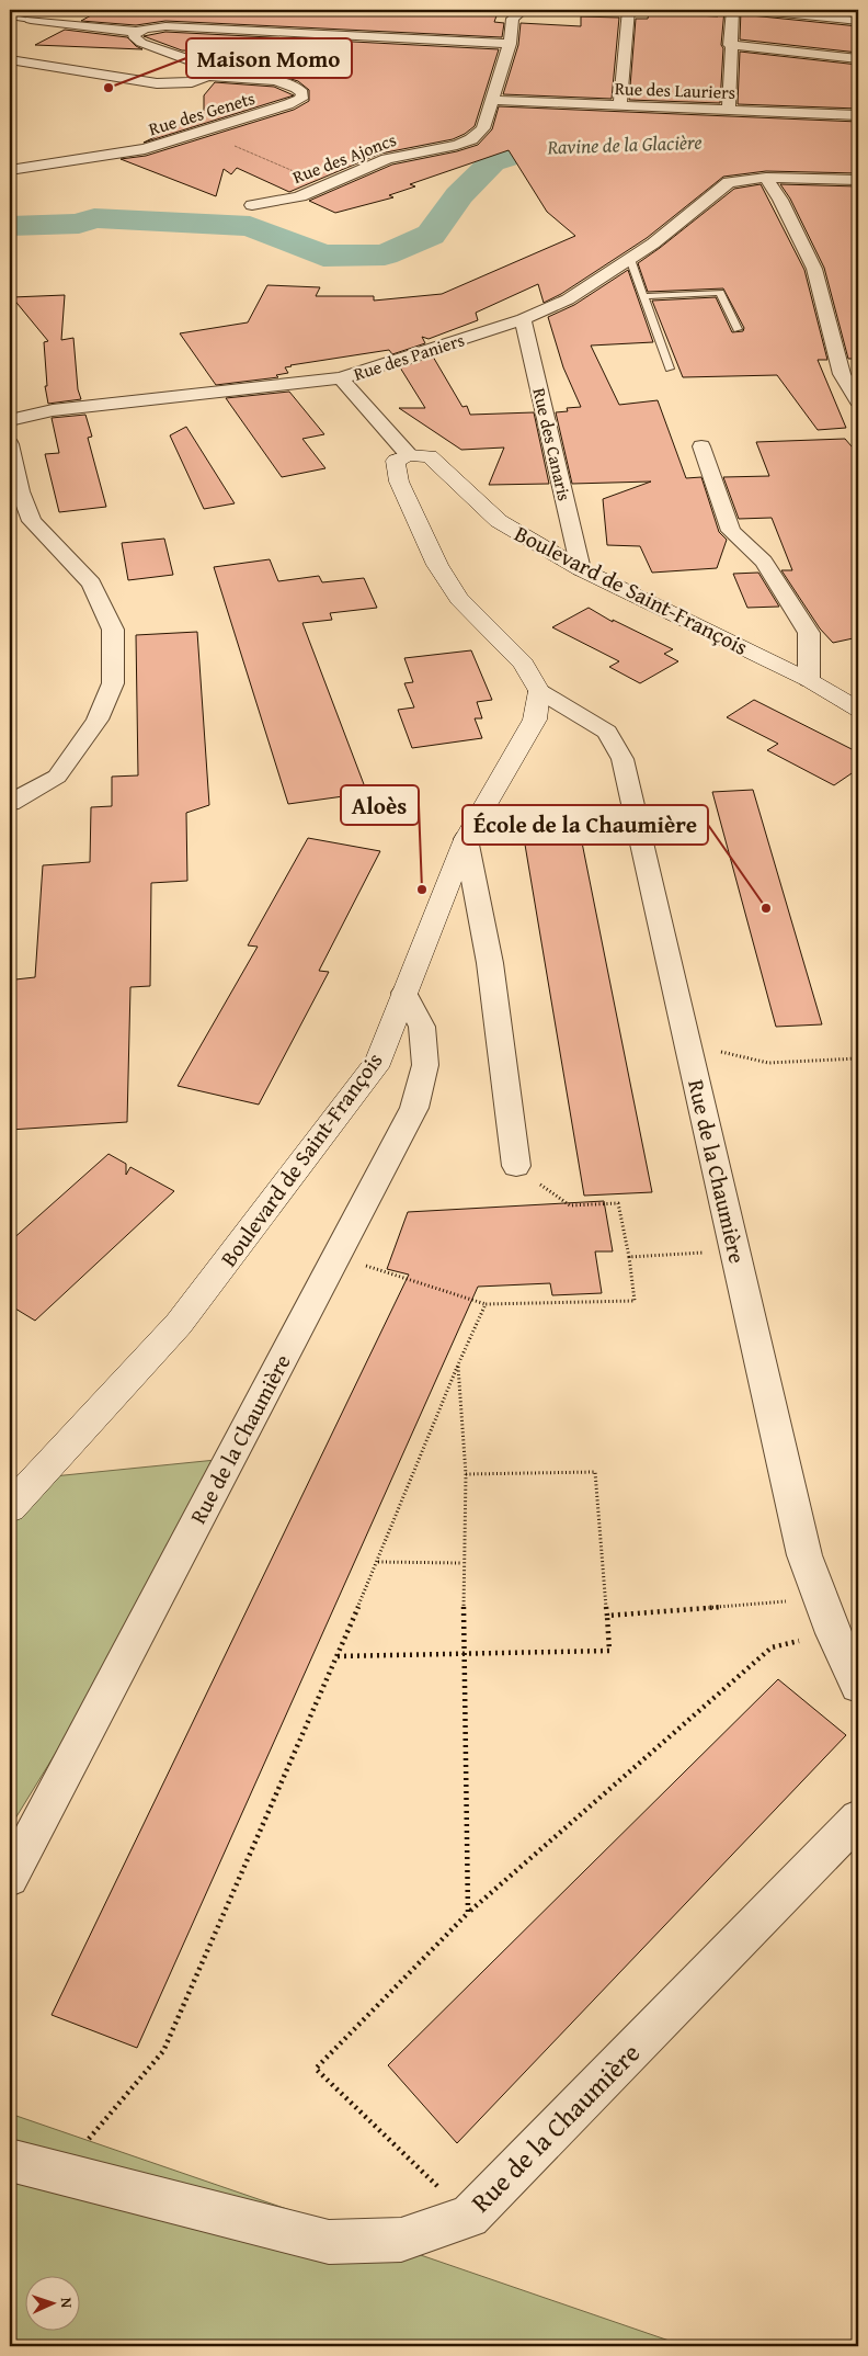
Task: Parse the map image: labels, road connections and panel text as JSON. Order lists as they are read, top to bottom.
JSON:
{
  "streets": {
    "main road": ["Boulevard de Saint-François"],
    "street": [
      "Rue des Lauriers",
      "Rue des Genets",
      "Rue des Ajoncs",
      "Rue des Paniers",
      "Rue des Canaris",
      "Rue de la Chaumière"
    ]
  },
  "crossings": [
    ["Rue des Lauriers", "Rue des Ajoncs"],
    ["Rue des Paniers", "Rue des Canaris"],
    ["Rue des Canaris", "Boulevard de Saint-François"],
    ["Boulevard de Saint-François", "Rue de la Chaumière"]
  ],
  "water": ["Ravine de la Glacière"],
  "places": ["Maison Momo", "Aloès", "École de la Chaumière"],
  "north": "right"
}
